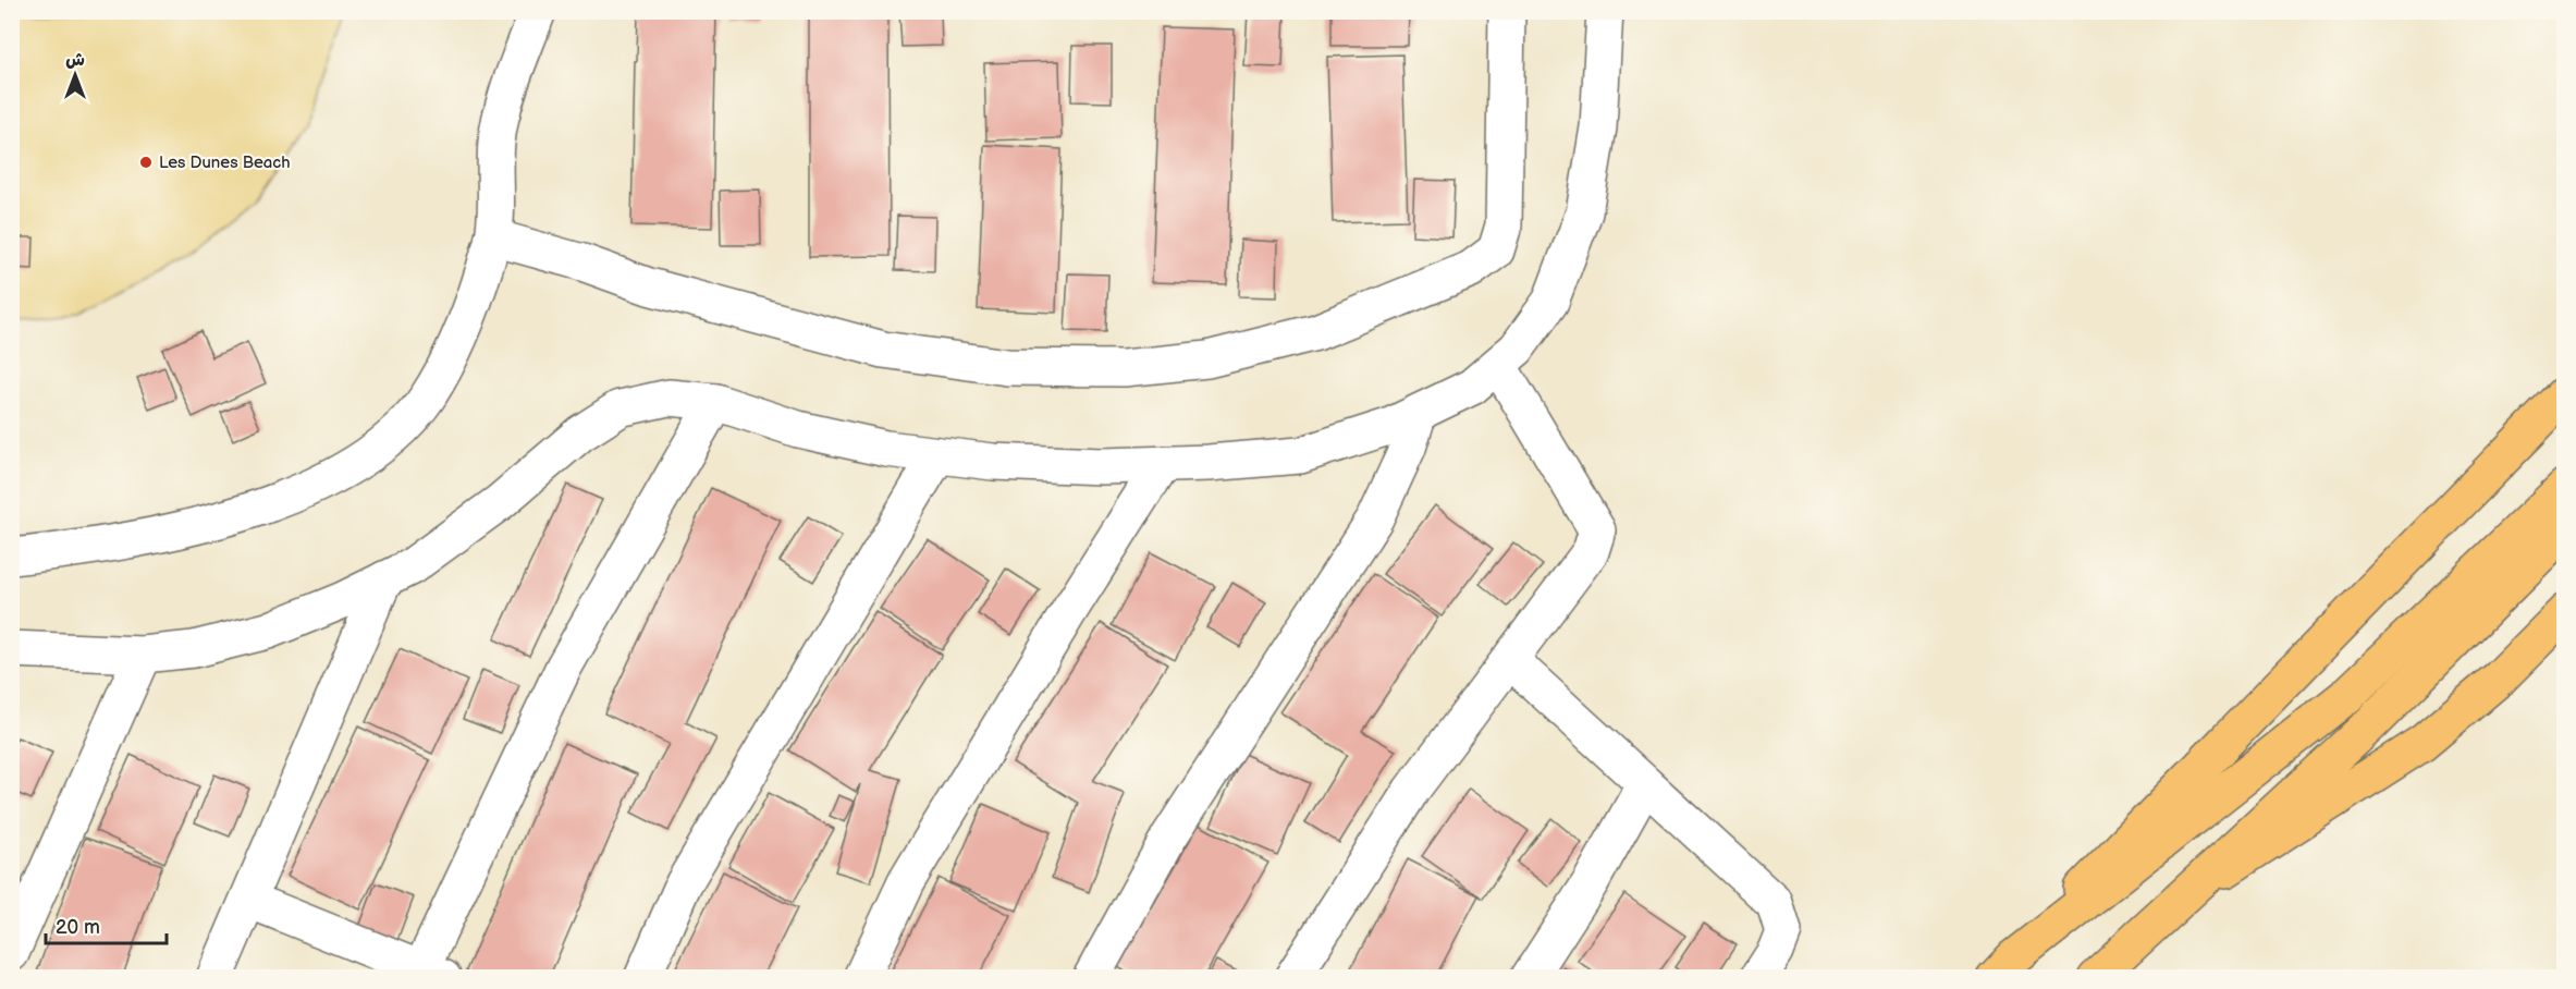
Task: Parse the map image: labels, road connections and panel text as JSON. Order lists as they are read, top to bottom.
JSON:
{
  "places": ["Les Dunes Beach"],
  "scale_bar": "20 m",
  "north": "top"
}
